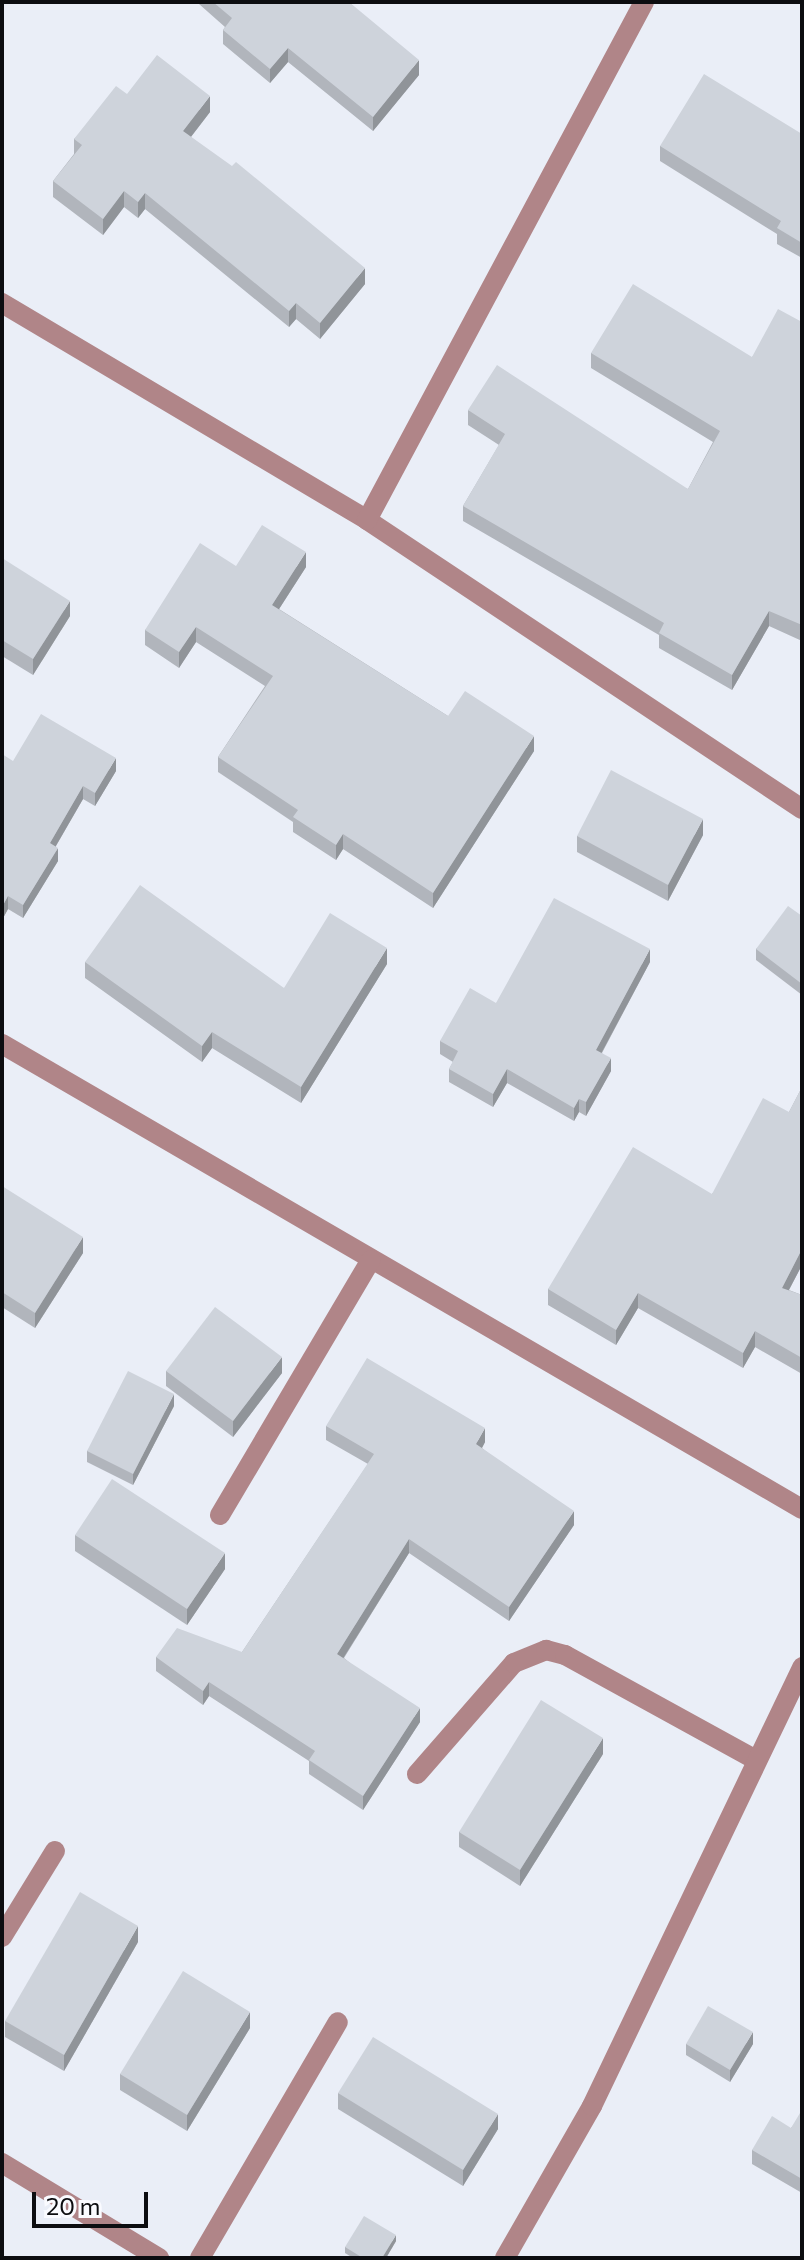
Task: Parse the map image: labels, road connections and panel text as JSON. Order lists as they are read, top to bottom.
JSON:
{
  "scale_bar": "20 m"
}
